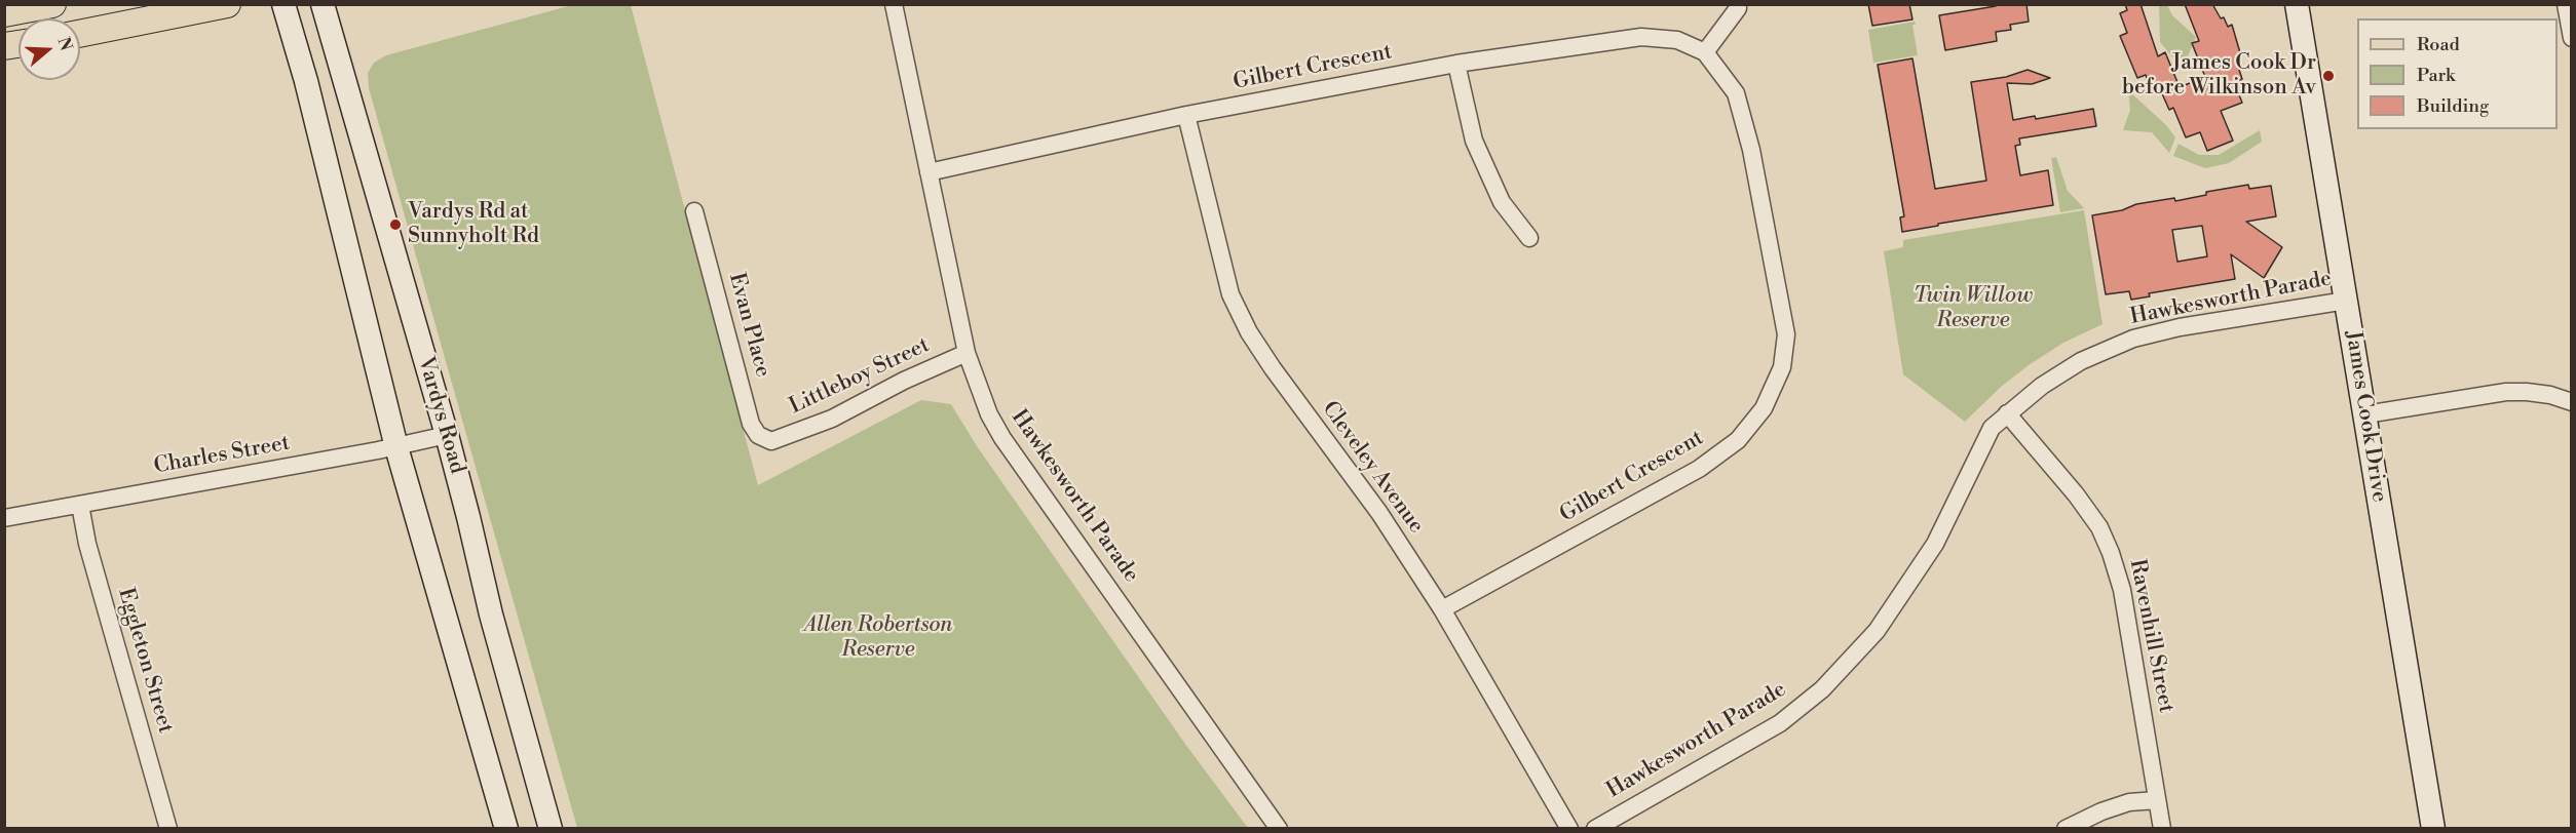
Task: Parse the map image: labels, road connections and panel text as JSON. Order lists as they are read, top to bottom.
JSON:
{
  "streets": {
    "main road": ["Vardys Road", "James Cook Drive"],
    "street": [
      "Gilbert Crescent",
      "Hawkesworth Parade",
      "Evan Place",
      "Littleboy Street",
      "Charles Street",
      "Cleveley Avenue",
      "Ravenhill Street",
      "Eggleton Street"
    ]
  },
  "crossings": [
    ["Gilbert Crescent", "Hawkesworth Parade"],
    ["Gilbert Crescent", "Cleveley Avenue"],
    ["Hawkesworth Parade", "Littleboy Street"],
    ["Hawkesworth Parade", "James Cook Drive"],
    ["Hawkesworth Parade", "Ravenhill Street"],
    ["Evan Place", "Littleboy Street"],
    ["Vardys Road", "Charles Street"],
    ["Charles Street", "Eggleton Street"]
  ],
  "parks": ["Twin Willow Reserve", "Allen Robertson Reserve"],
  "places": ["James Cook Dr before Wilkinson Av", "Vardys Rd at Sunnyholt Rd"],
  "legend": ["Road", "Park", "Building"],
  "north": "right"
}
